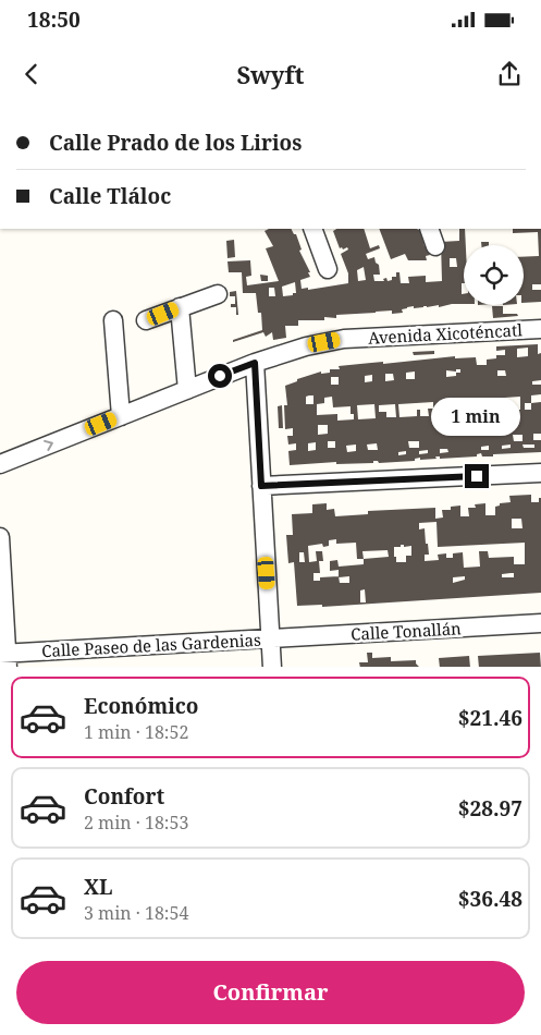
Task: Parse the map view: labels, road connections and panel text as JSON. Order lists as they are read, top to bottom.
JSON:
{
  "streets": {
    "street": ["Avenida Xicoténcatl", "Calle Tonallán", "Calle Paseo de las Gardenias"]
  },
  "crossings": [
    ["Calle Tonallán", "Calle Paseo de las Gardenias"]
  ],
  "page": {
    "status": "18:50",
    "header": "Swyft",
    "banner": ["Calle Prado de los Lirios", "Calle Tláloc"],
    "bubble": "1 min",
    "list": [
      {
        "name": "Económico",
        "note": "1 min · 18:52",
        "value": "$21.46"
      },
      {
        "name": "Confort",
        "note": "2 min · 18:53",
        "value": "$28.97"
      },
      {
        "name": "XL",
        "note": "3 min · 18:54",
        "value": "$36.48"
      }
    ],
    "buttons": "Confirmar"
  }
}
